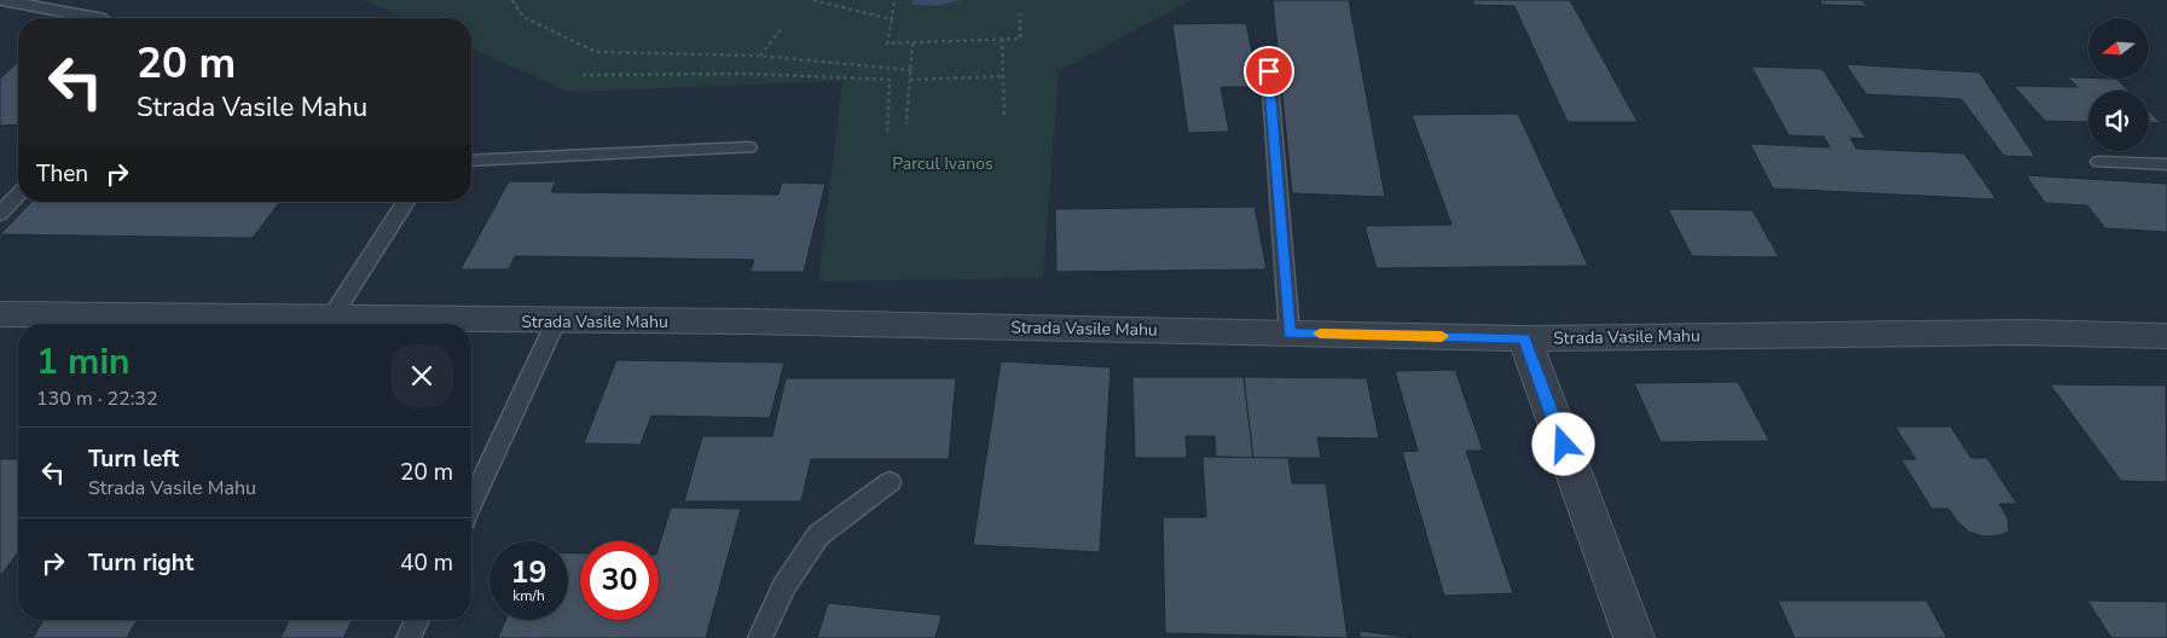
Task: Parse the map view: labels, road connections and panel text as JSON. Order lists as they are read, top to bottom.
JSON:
{
  "streets": {
    "street": ["Strada Vasile Mahu"]
  },
  "parks": ["Parcul Ivanos"],
  "north": "left",
  "page": {
    "turn": ["20 m", "Strada Vasile Mahu"],
    "then": "Then",
    "heading": ["1 min", "130 m · 22:32"],
    "list": [
      {
        "name": "Turn left",
        "note": "Strada Vasile Mahu",
        "value": "20 m"
      },
      {
        "name": "Turn right",
        "value": "40 m"
      }
    ],
    "speed": "19 km/h",
    "limit": "30"
  }
}
